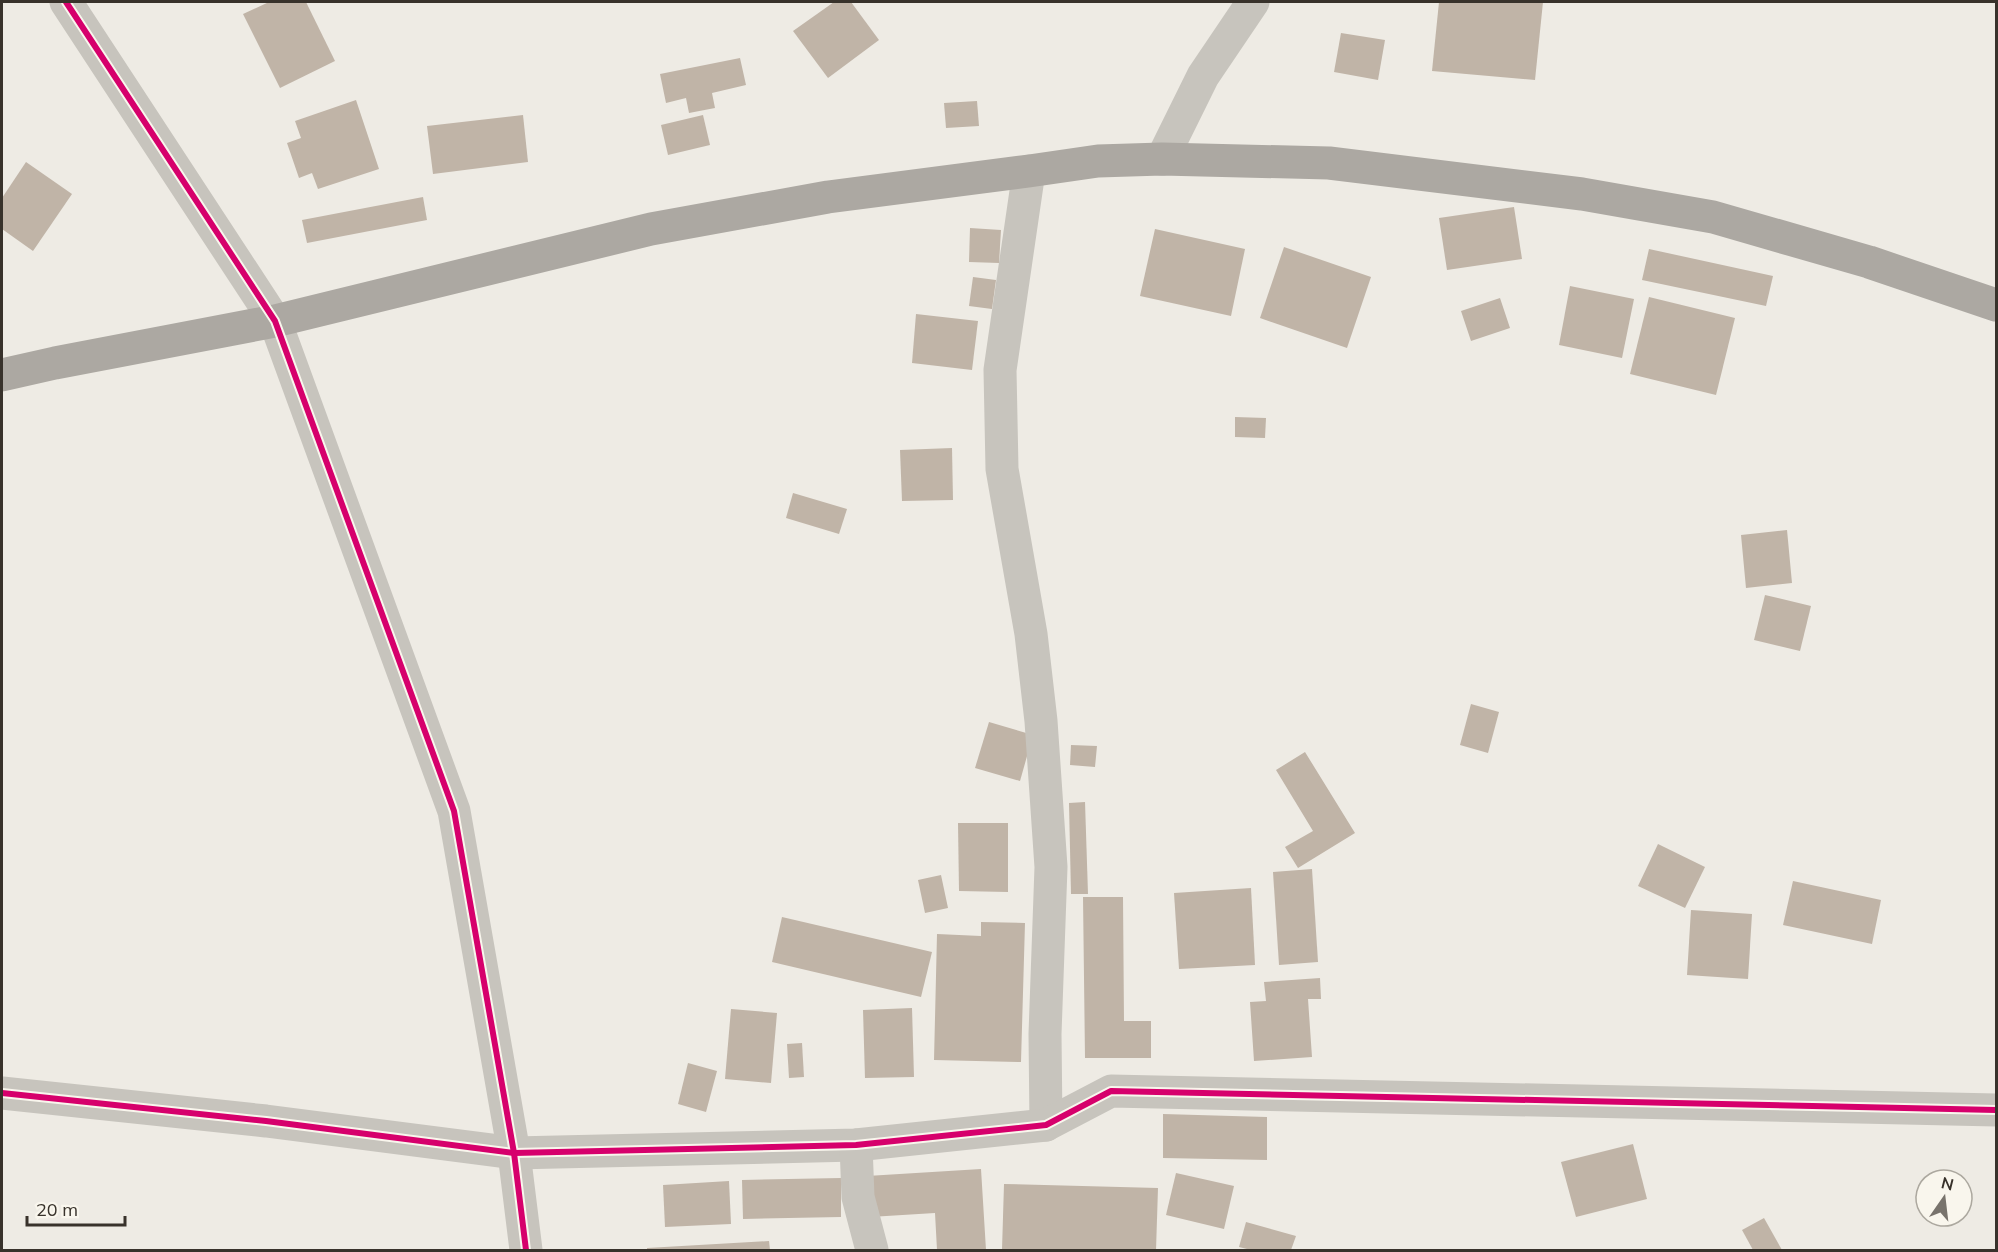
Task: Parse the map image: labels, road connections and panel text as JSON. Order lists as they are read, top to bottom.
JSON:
{
  "scale_bar": "20 m",
  "north": "top"
}
